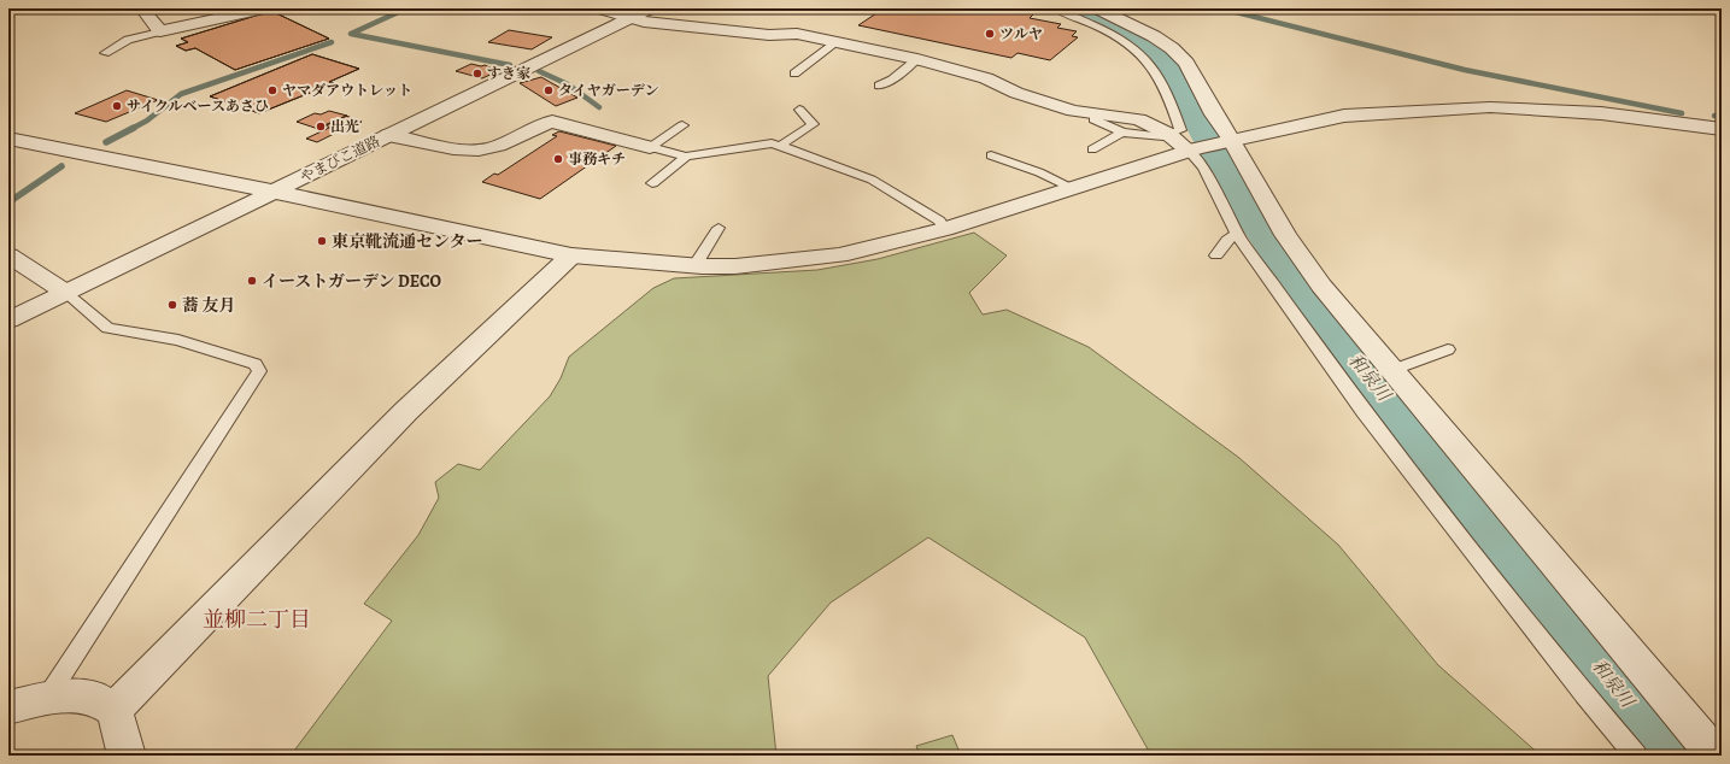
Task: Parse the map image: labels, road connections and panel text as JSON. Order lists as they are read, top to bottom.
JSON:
{
  "streets": {
    "street": ["やまびこ道路"]
  },
  "districts": ["並柳二丁目"],
  "water": ["和泉川"],
  "places": [
    "ツルヤ",
    "すき家",
    "ヤマダアウトレット",
    "タイヤガーデン",
    "サイクルベースあさひ",
    "出光",
    "事務キチ",
    "東京靴流通センター",
    "イーストガーデン DECO",
    "蕎 友月"
  ]
}
